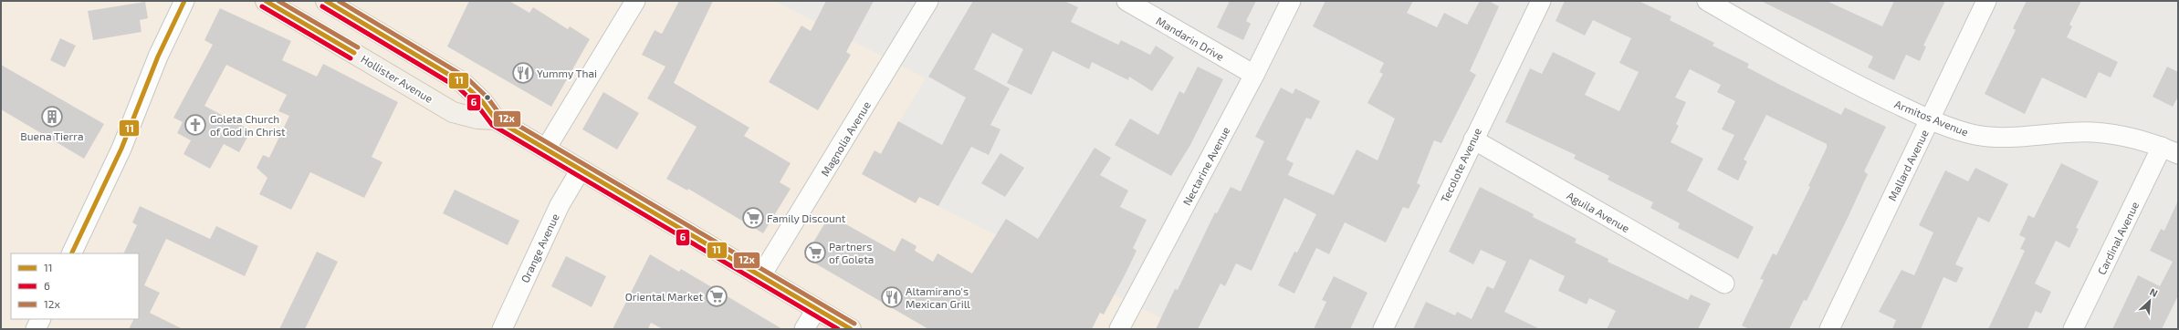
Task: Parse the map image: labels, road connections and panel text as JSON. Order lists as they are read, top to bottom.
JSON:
{
  "streets": {
    "main road": ["Hollister Avenue"],
    "street": [
      "Mandarin Drive",
      "Armitos Avenue",
      "Magnolia Avenue",
      "Tecolote Avenue",
      "Mallard Avenue",
      "Nectarine Avenue",
      "Aguila Avenue",
      "Cardinal Avenue",
      "Orange Avenue"
    ]
  },
  "crossings": [
    ["Mandarin Drive", "Nectarine Avenue"],
    ["Hollister Avenue", "Magnolia Avenue"],
    ["Hollister Avenue", "Orange Avenue"],
    ["Armitos Avenue", "Mallard Avenue"],
    ["Armitos Avenue", "Cardinal Avenue"],
    ["Tecolote Avenue", "Aguila Avenue"]
  ],
  "places": {
    "restaurant": ["Yummy Thai", "Altamirano's Mexican Grill"],
    "building": ["Buena Tierra"],
    "church": ["Goleta Church of God in Christ"],
    "supermarket": ["Family Discount", "Partners of Goleta", "Oriental Market"]
  },
  "lines": ["transit line 11", "transit line 12x", "transit line 6"],
  "legend": ["11", "6", "12x"],
  "north": "top right"
}
